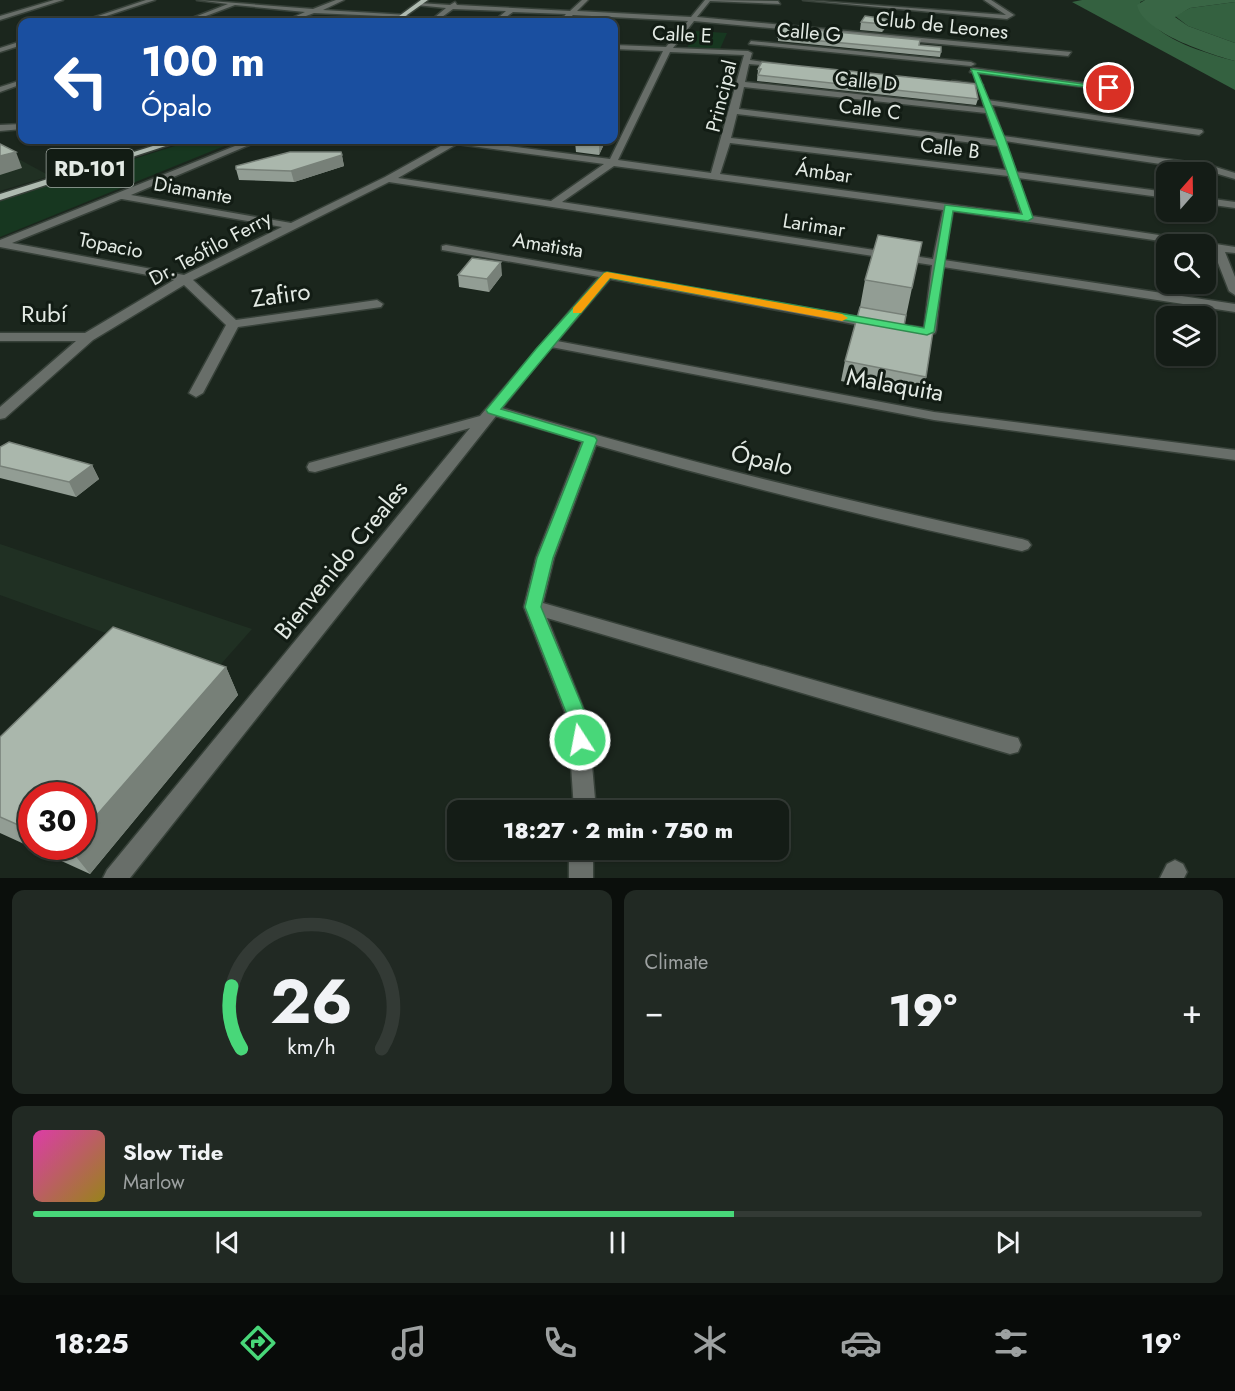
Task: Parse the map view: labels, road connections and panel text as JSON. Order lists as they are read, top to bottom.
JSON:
{
  "streets": {
    "main road": ["RD-101"],
    "street": [
      "Club de Leones",
      "Calle G",
      "Calle E",
      "Calle D",
      "Principal",
      "Calle C",
      "Calle B",
      "Ámbar",
      "Diamante",
      "Larimar",
      "Topacio",
      "Amatista",
      "Dr. Teófilo Ferry",
      "Zafiro",
      "Rubí",
      "Malaquita",
      "Ópalo",
      "Bienvenido Creales"
    ]
  },
  "crossings": [
    ["Club de Leones", "Principal"],
    ["Calle G", "Principal"],
    ["Calle E", "Principal"],
    ["Calle D", "Principal"],
    ["Principal", "Calle C"],
    ["Principal", "Calle B"],
    ["Principal", "Ámbar"],
    ["Diamante", "Dr. Teófilo Ferry"],
    ["Larimar", "Amatista"],
    ["Larimar", "Dr. Teófilo Ferry"],
    ["Topacio", "Dr. Teófilo Ferry"],
    ["Amatista", "Bienvenido Creales"],
    ["Dr. Teófilo Ferry", "Rubí"],
    ["Malaquita", "Bienvenido Creales"],
    ["Ópalo", "Bienvenido Creales"]
  ],
  "north": "top",
  "page": {
    "turn": ["100 m", "Ópalo"],
    "limit": "30",
    "trip": "18:27 · 2 min · 750 m",
    "tile": "Climate",
    "heat": ["−", "19°", "+"],
    "song": ["Slow Tide", "Marlow"],
    "tabs": ["18:25", "19°"],
    "gauge": ["26", "km/h"]
  }
}
